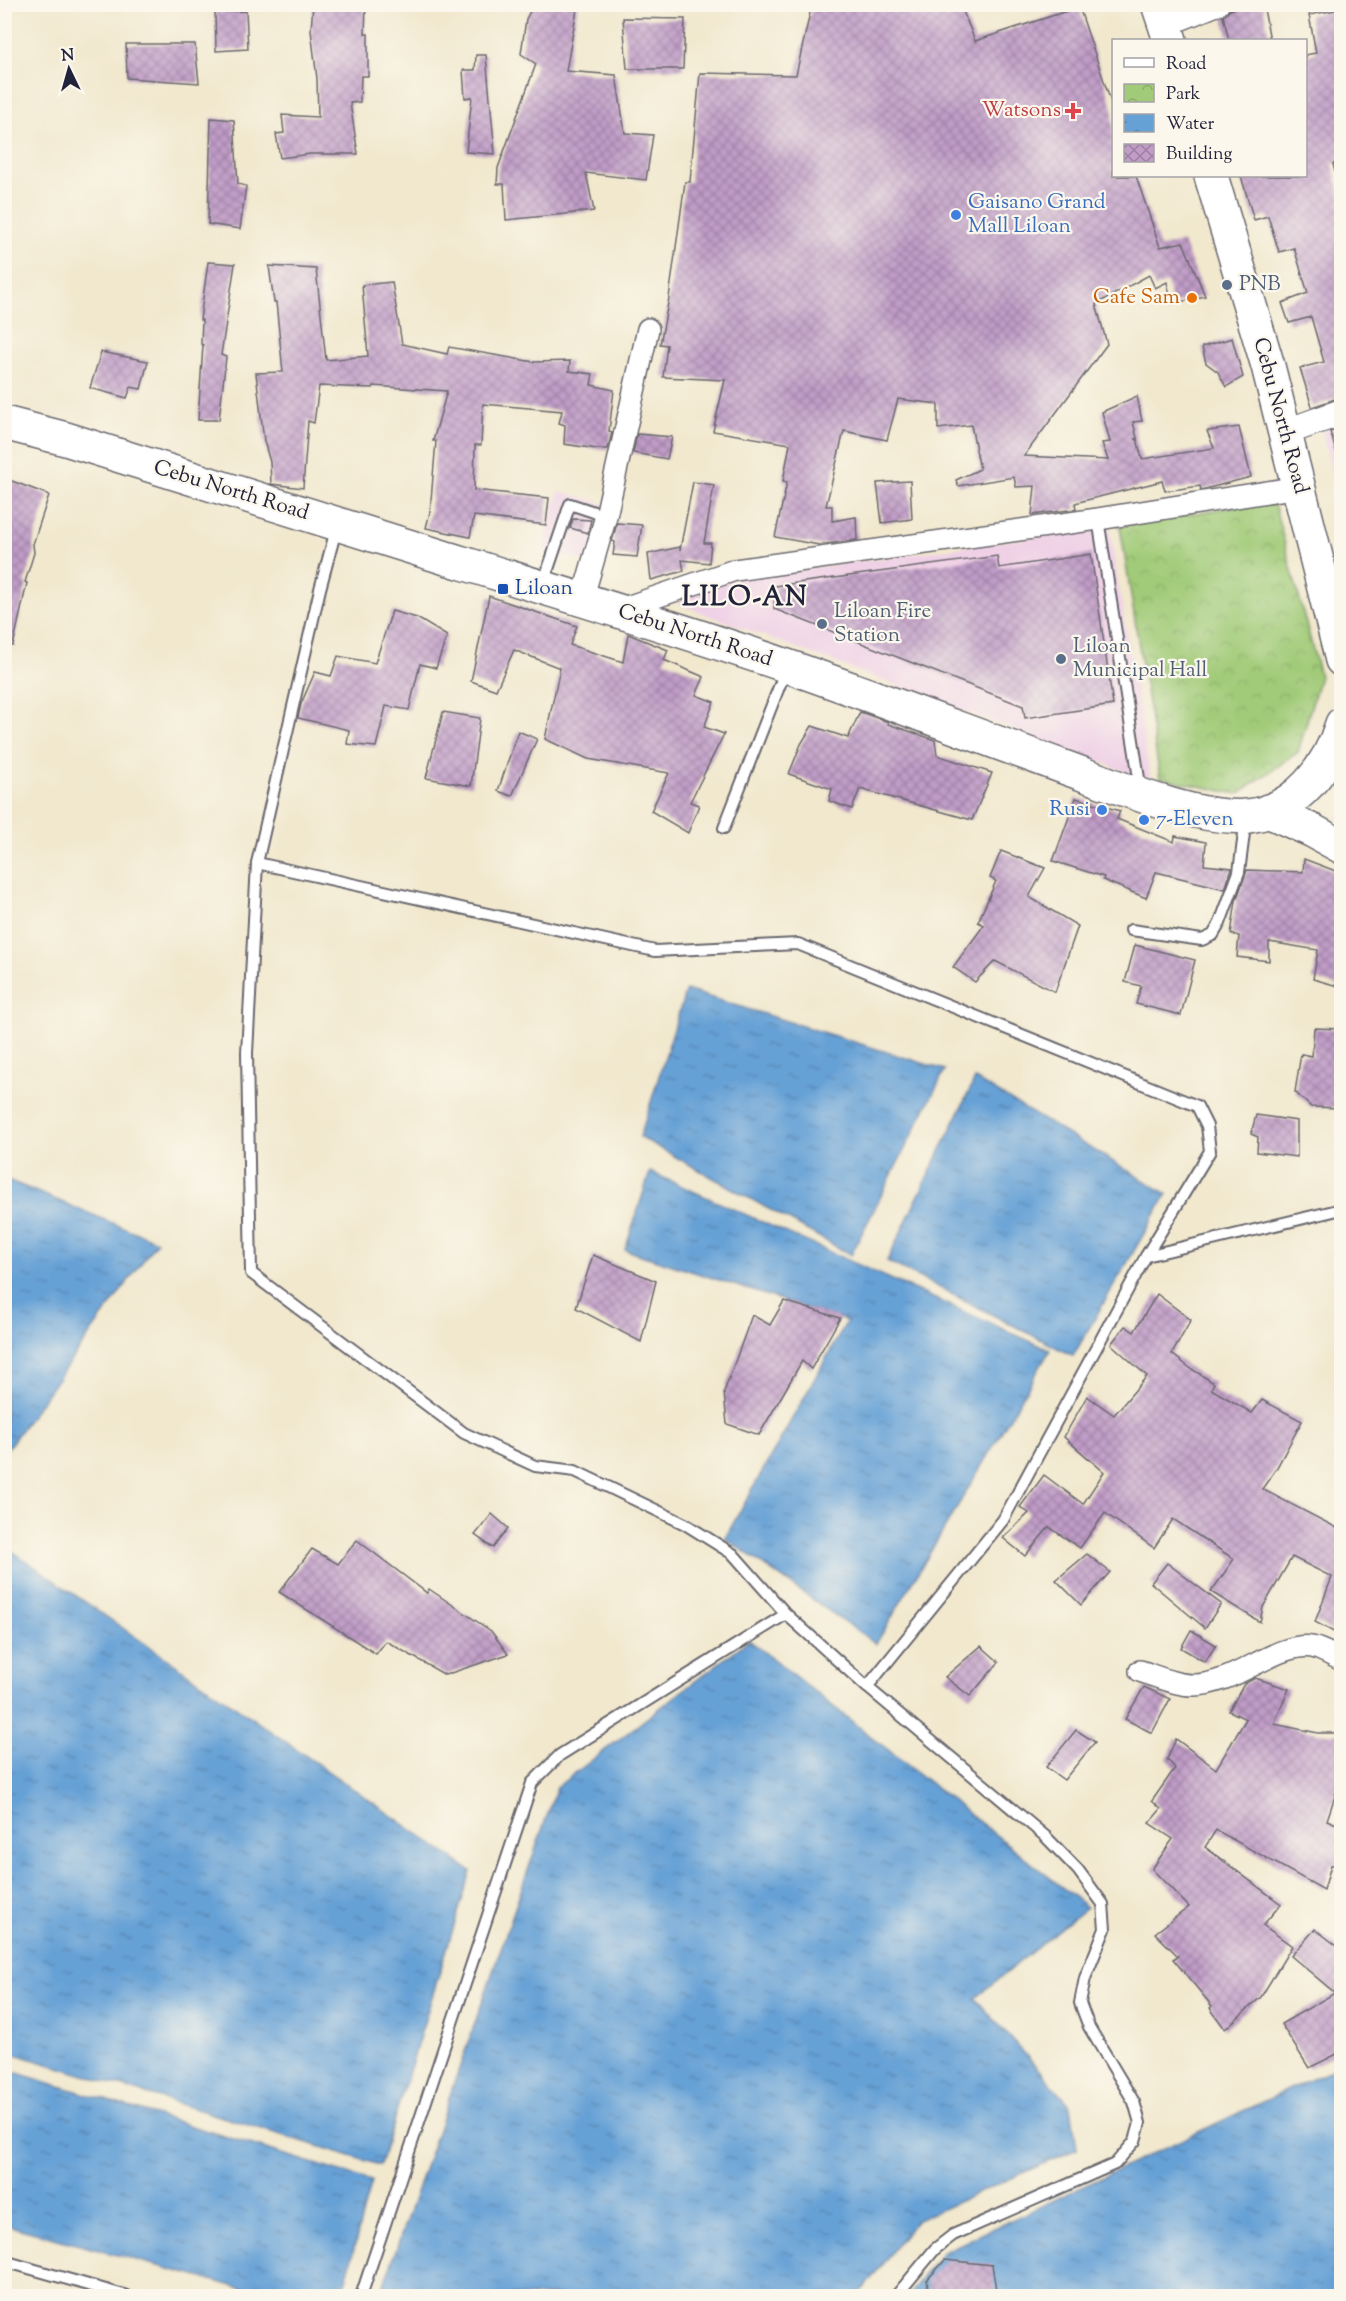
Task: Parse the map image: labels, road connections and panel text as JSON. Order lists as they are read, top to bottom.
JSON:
{
  "streets": {
    "main road": ["Cebu North Road"]
  },
  "districts": ["LILO-AN"],
  "places": {
    "health": ["Watsons"],
    "other": [
      "Gaisano Grand Mall Liloan",
      "PNB",
      "Cafe Sam",
      "Liloan Fire Station",
      "Liloan Municipal Hall",
      "Rusi",
      "7-Eleven"
    ],
    "transit": ["Liloan"]
  },
  "legend": [
    "Road",
    "Park",
    "Water",
    "Building"
  ],
  "north": "top"
}
